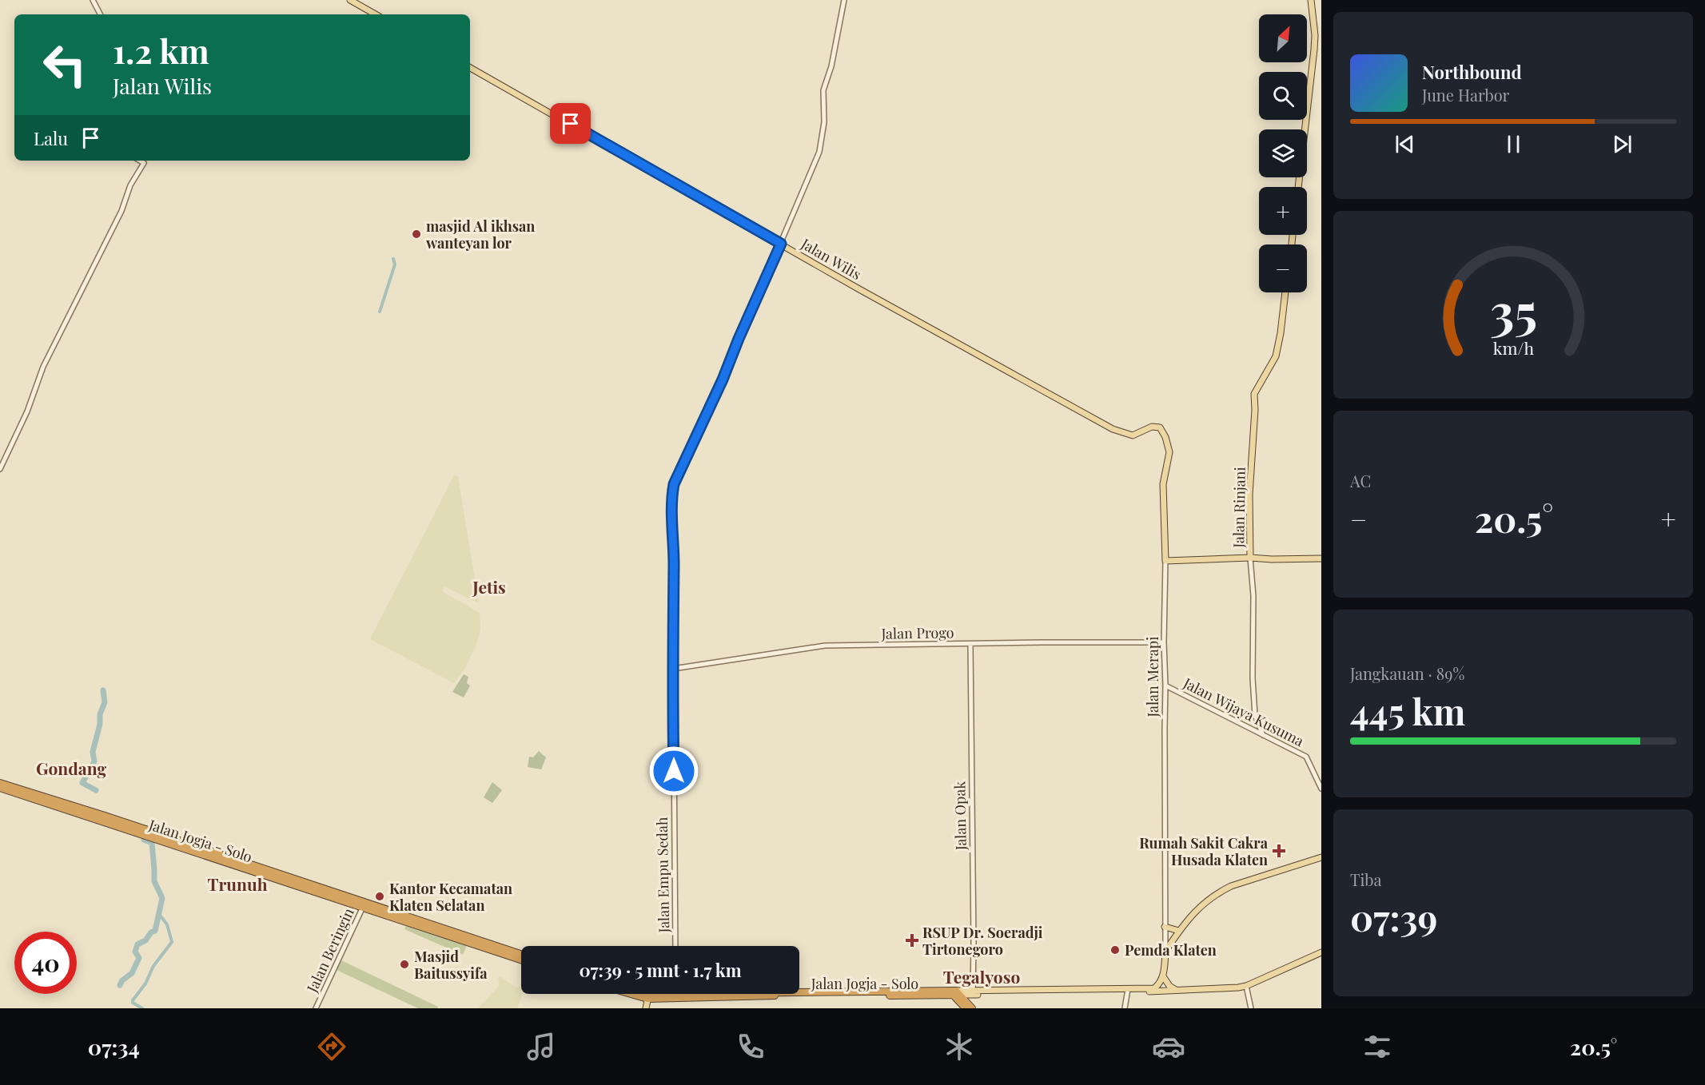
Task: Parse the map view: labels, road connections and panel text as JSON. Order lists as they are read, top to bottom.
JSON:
{
  "streets": {
    "highway": ["Jalan Jogja - Solo"],
    "main road": ["Jalan Wilis", "Jalan Rinjani", "Jalan Merapi"],
    "street": [
      "Jalan Progo",
      "Jalan Wijaya Kusuma",
      "Jalan Opak",
      "Jalan Empu Sedah",
      "Jalan Beringin"
    ]
  },
  "crossings": [
    ["Jalan Wilis", "Jalan Merapi"],
    ["Jalan Wilis", "Jalan Empu Sedah"],
    ["Jalan Rinjani", "Jalan Wijaya Kusuma"],
    ["Jalan Progo", "Jalan Merapi"],
    ["Jalan Progo", "Jalan Opak"],
    ["Jalan Progo", "Jalan Empu Sedah"],
    ["Jalan Merapi", "Jalan Wijaya Kusuma"],
    ["Jalan Jogja - Solo", "Jalan Beringin"]
  ],
  "districts": [
    "Jetis",
    "Gondang",
    "Trunuh",
    "Tegalyoso"
  ],
  "places": {
    "other": [
      "masjid Al ikhsan wanteyan lor",
      "Kantor Kecamatan Klaten Selatan",
      "Pemda Klaten",
      "Masjid Baitussyifa"
    ],
    "health": ["Rumah Sakit Cakra Husada Klaten", "RSUP Dr. Soeradji Tirtonegoro"]
  },
  "north": "top right",
  "page": {
    "map_buttons": ["+", "−"],
    "turn": ["1.2 km", "Jalan Wilis"],
    "song": ["Northbound", "June Harbor"],
    "then": "Lalu",
    "tile": [
      "AC",
      ["Jangkauan · 89%", "445 km"],
      ["Tiba", "07:39"]
    ],
    "heat": ["−", "20.5°", "+"],
    "limit": "40",
    "trip": "07:39 · 5 mnt · 1.7 km",
    "tabs": ["07:34", "20.5°"],
    "gauge": ["35", "km/h"]
  }
}
